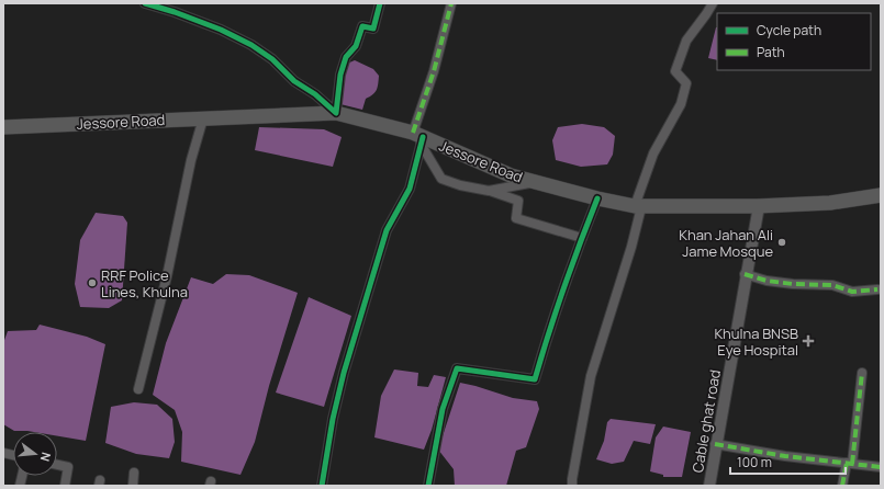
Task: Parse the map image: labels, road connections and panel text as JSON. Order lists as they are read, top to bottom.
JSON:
{
  "streets": {
    "highway": ["Jessore Road"],
    "street": ["Cable ghat road"]
  },
  "crossings": [
    ["Jessore Road", "Cable ghat road"]
  ],
  "places": {
    "other": ["Khan Jahan Ali Jame Mosque", "RRF Police Lines, Khulna"],
    "health": ["Khulna BNSB Eye Hospital"]
  },
  "legend": ["Cycle path", "Path"],
  "scale_bar": "100 m",
  "north": "right"
}
